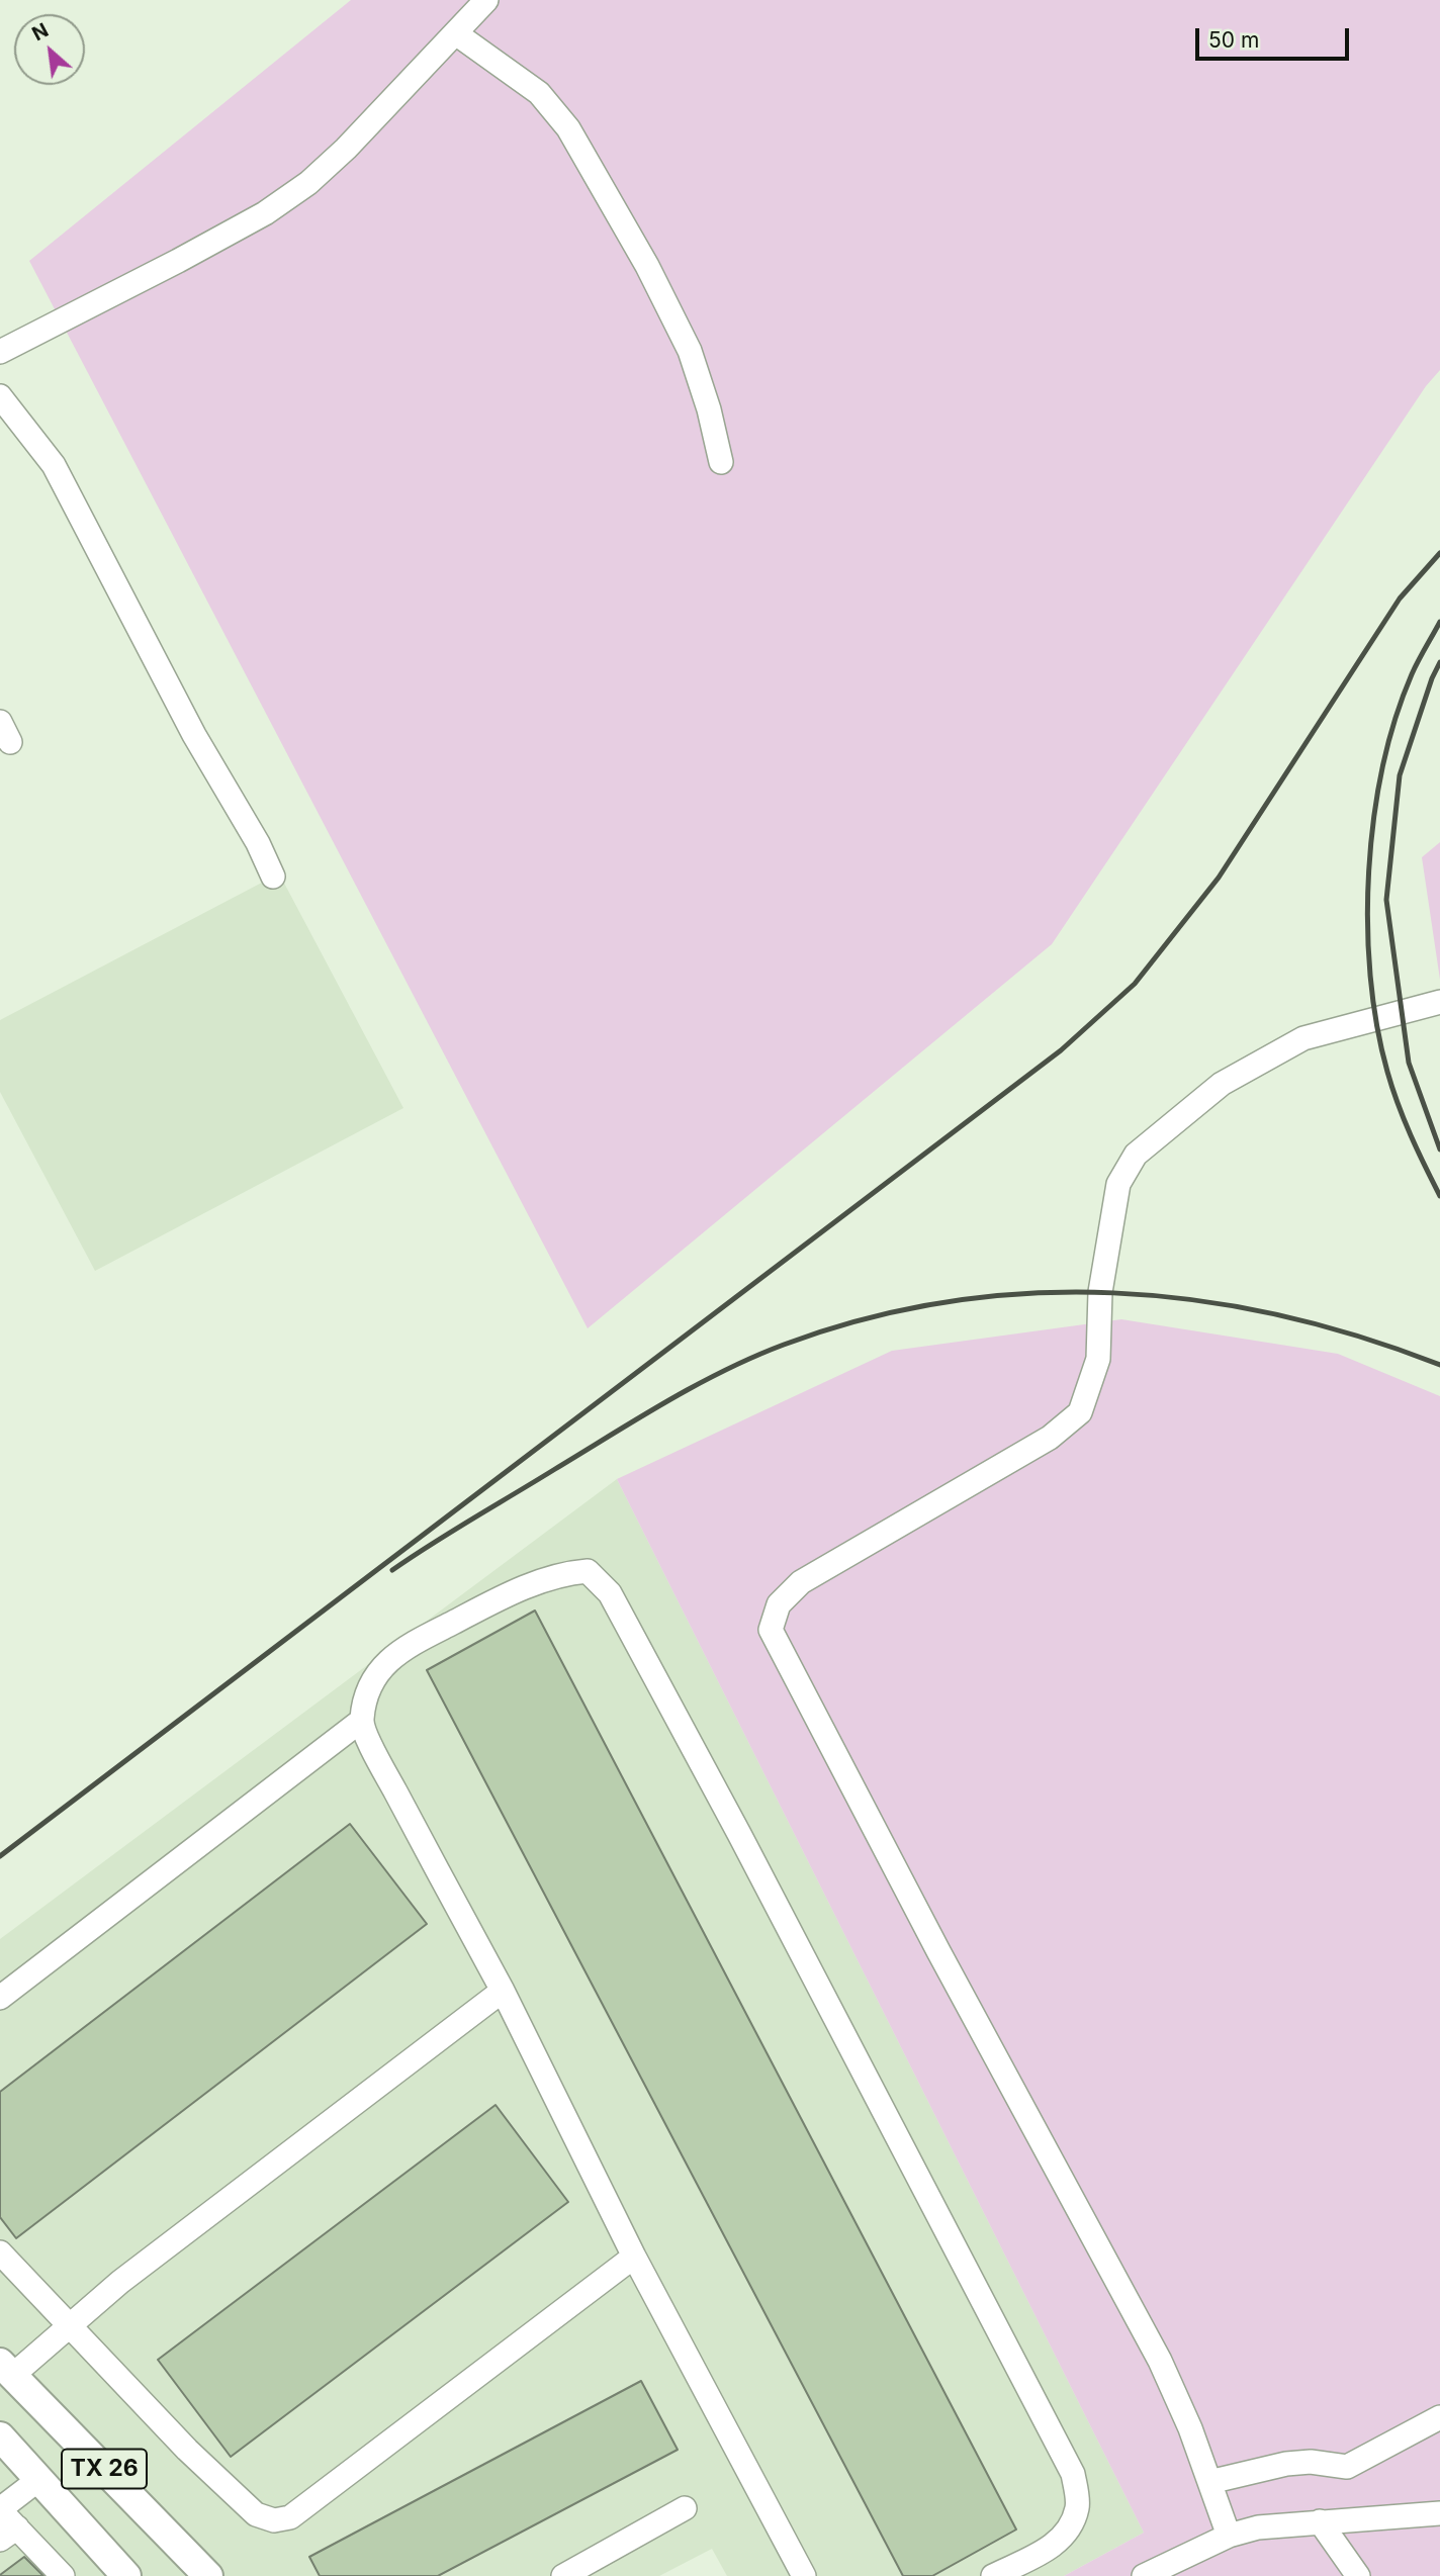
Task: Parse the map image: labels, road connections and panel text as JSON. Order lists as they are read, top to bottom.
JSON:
{
  "streets": {
    "main road": ["TX 26"]
  },
  "scale_bar": "50 m",
  "north": "top left"
}
